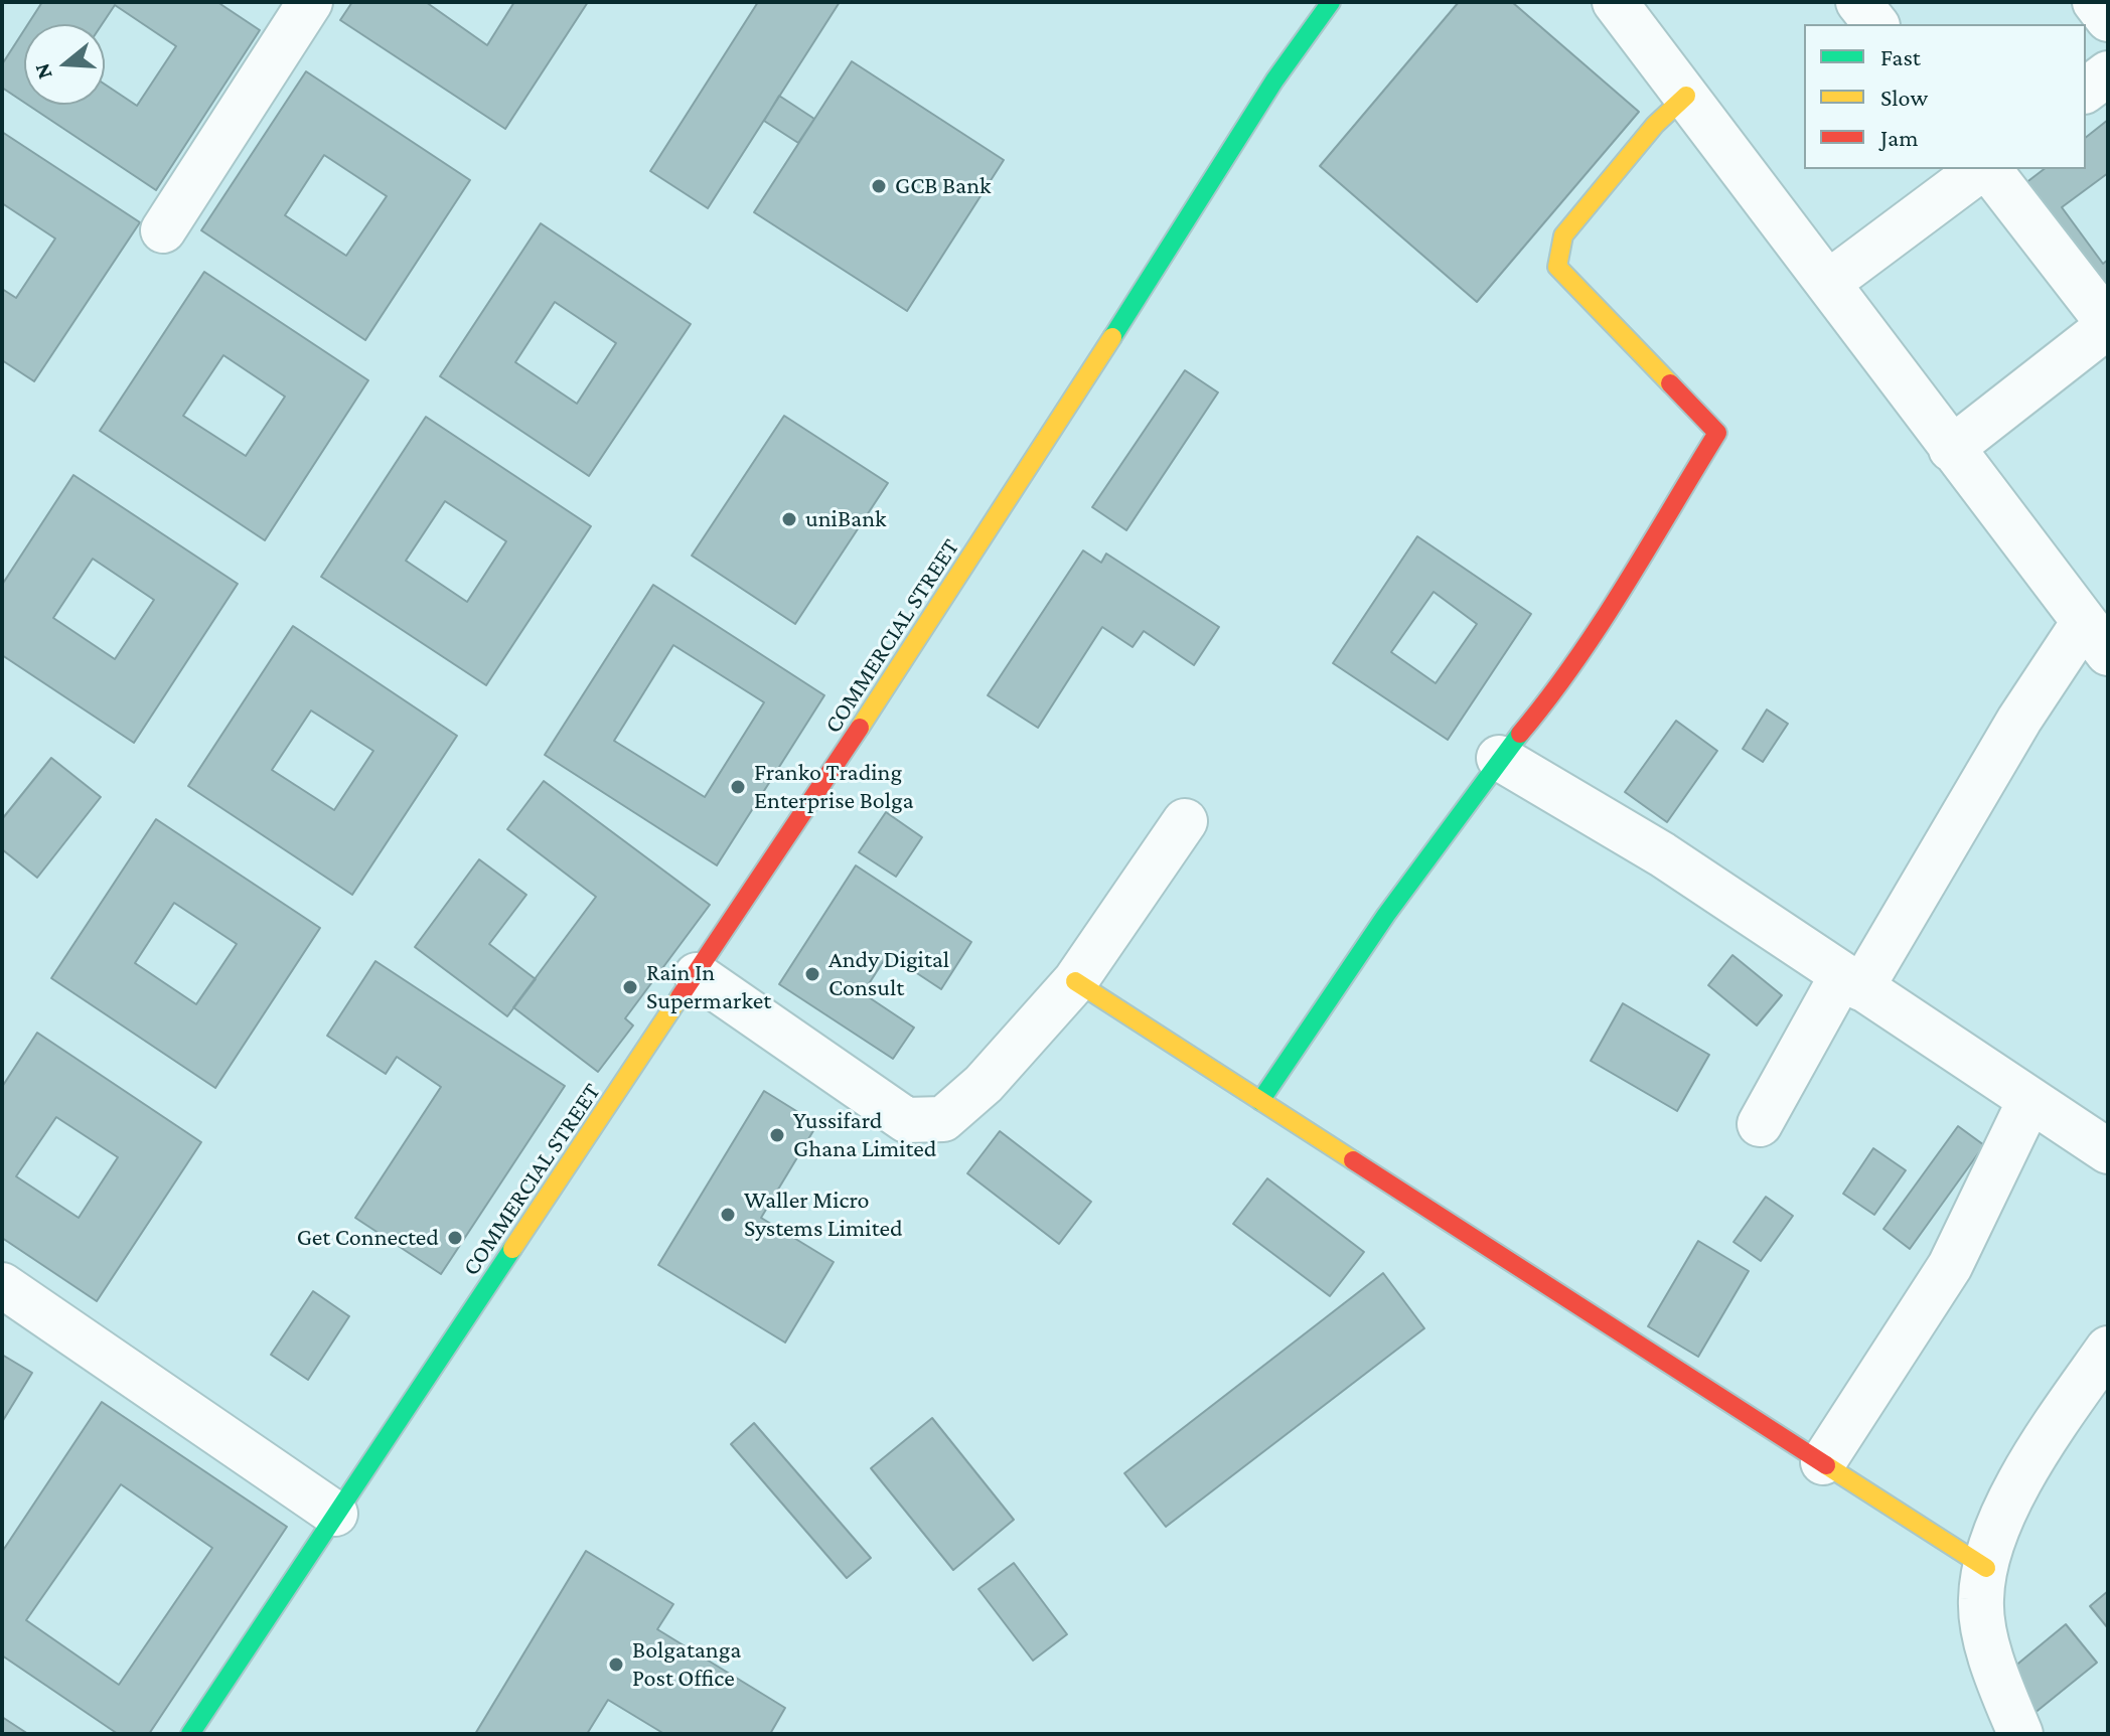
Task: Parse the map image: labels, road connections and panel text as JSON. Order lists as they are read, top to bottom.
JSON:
{
  "streets": {
    "street": ["COMMERCIAL STREET"]
  },
  "places": [
    "GCB Bank",
    "uniBank",
    "Franko Trading Enterprise Bolga",
    "Andy Digital Consult",
    "Rain In Supermarket",
    "Yussifard Ghana Limited",
    "Waller Micro Systems Limited",
    "Get Connected",
    "Bolgatanga Post Office"
  ],
  "legend": ["Fast", "Slow", "Jam"],
  "north": "left"
}
